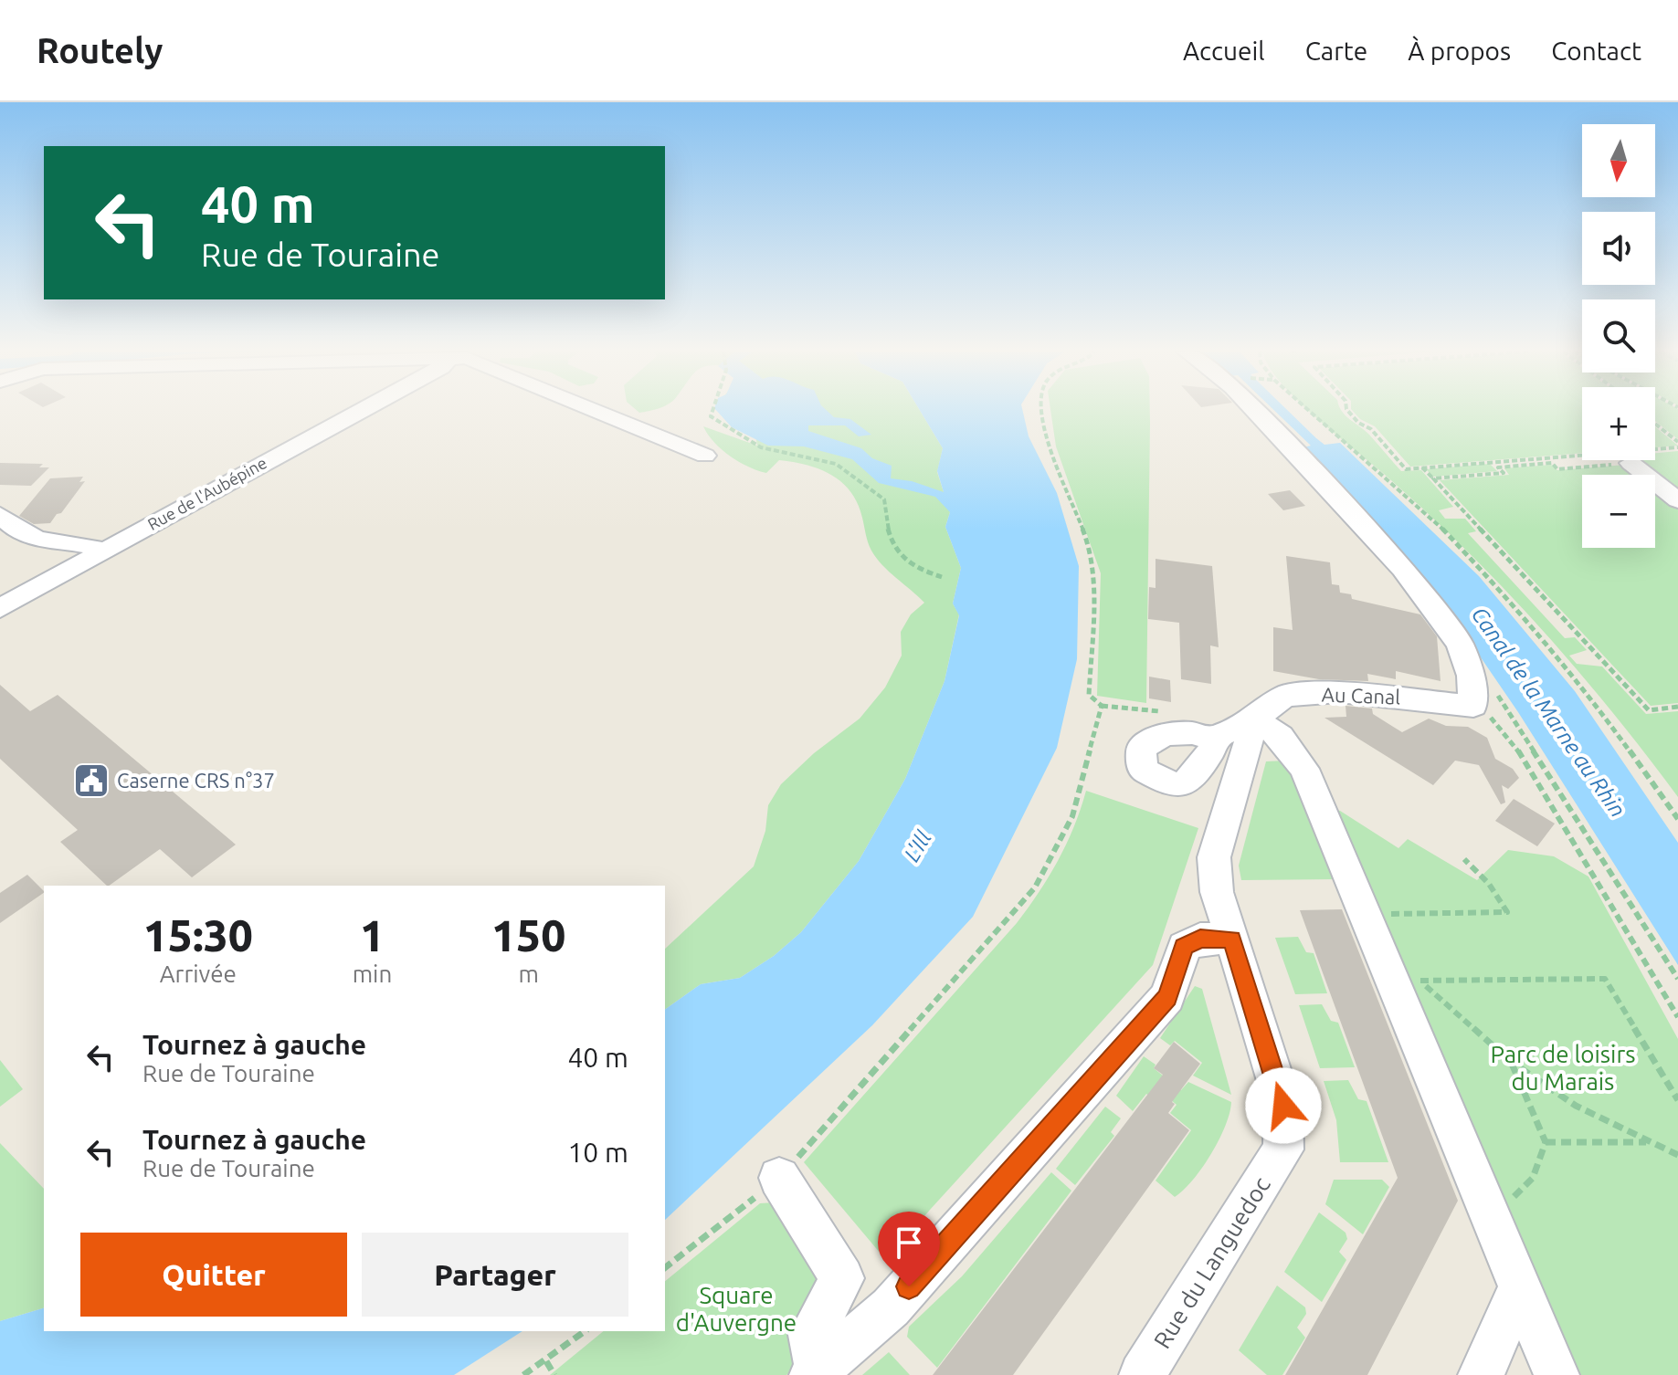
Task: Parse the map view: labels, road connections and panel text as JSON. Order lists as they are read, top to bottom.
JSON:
{
  "streets": {
    "street": ["Rue de l'Aubépine", "Au Canal", "Rue du Languedoc"]
  },
  "crossings": [
    ["Au Canal", "Rue du Languedoc"]
  ],
  "water": ["Canal de la Marne au Rhin", "L'Ill"],
  "parks": ["Parc de loisirs du Marais", "Square d'Auvergne"],
  "places": {
    "public building": ["Caserne CRS n°37"]
  },
  "north": "bottom",
  "page": {
    "header": "Routely",
    "nav": [
      "Accueil",
      "Carte",
      "À propos",
      "Contact"
    ],
    "map_buttons": ["+", "−"],
    "turn": ["40 m", "Rue de Touraine"],
    "eta": [
      "15:30",
      "Arrivée",
      "1",
      "min",
      "150",
      "m"
    ],
    "list": [
      {
        "name": "Tournez à gauche",
        "note": "Rue de Touraine",
        "value": "40 m"
      },
      {
        "name": "Tournez à gauche",
        "note": "Rue de Touraine",
        "value": "10 m"
      }
    ],
    "buttons": ["Quitter", "Partager"]
  }
}
